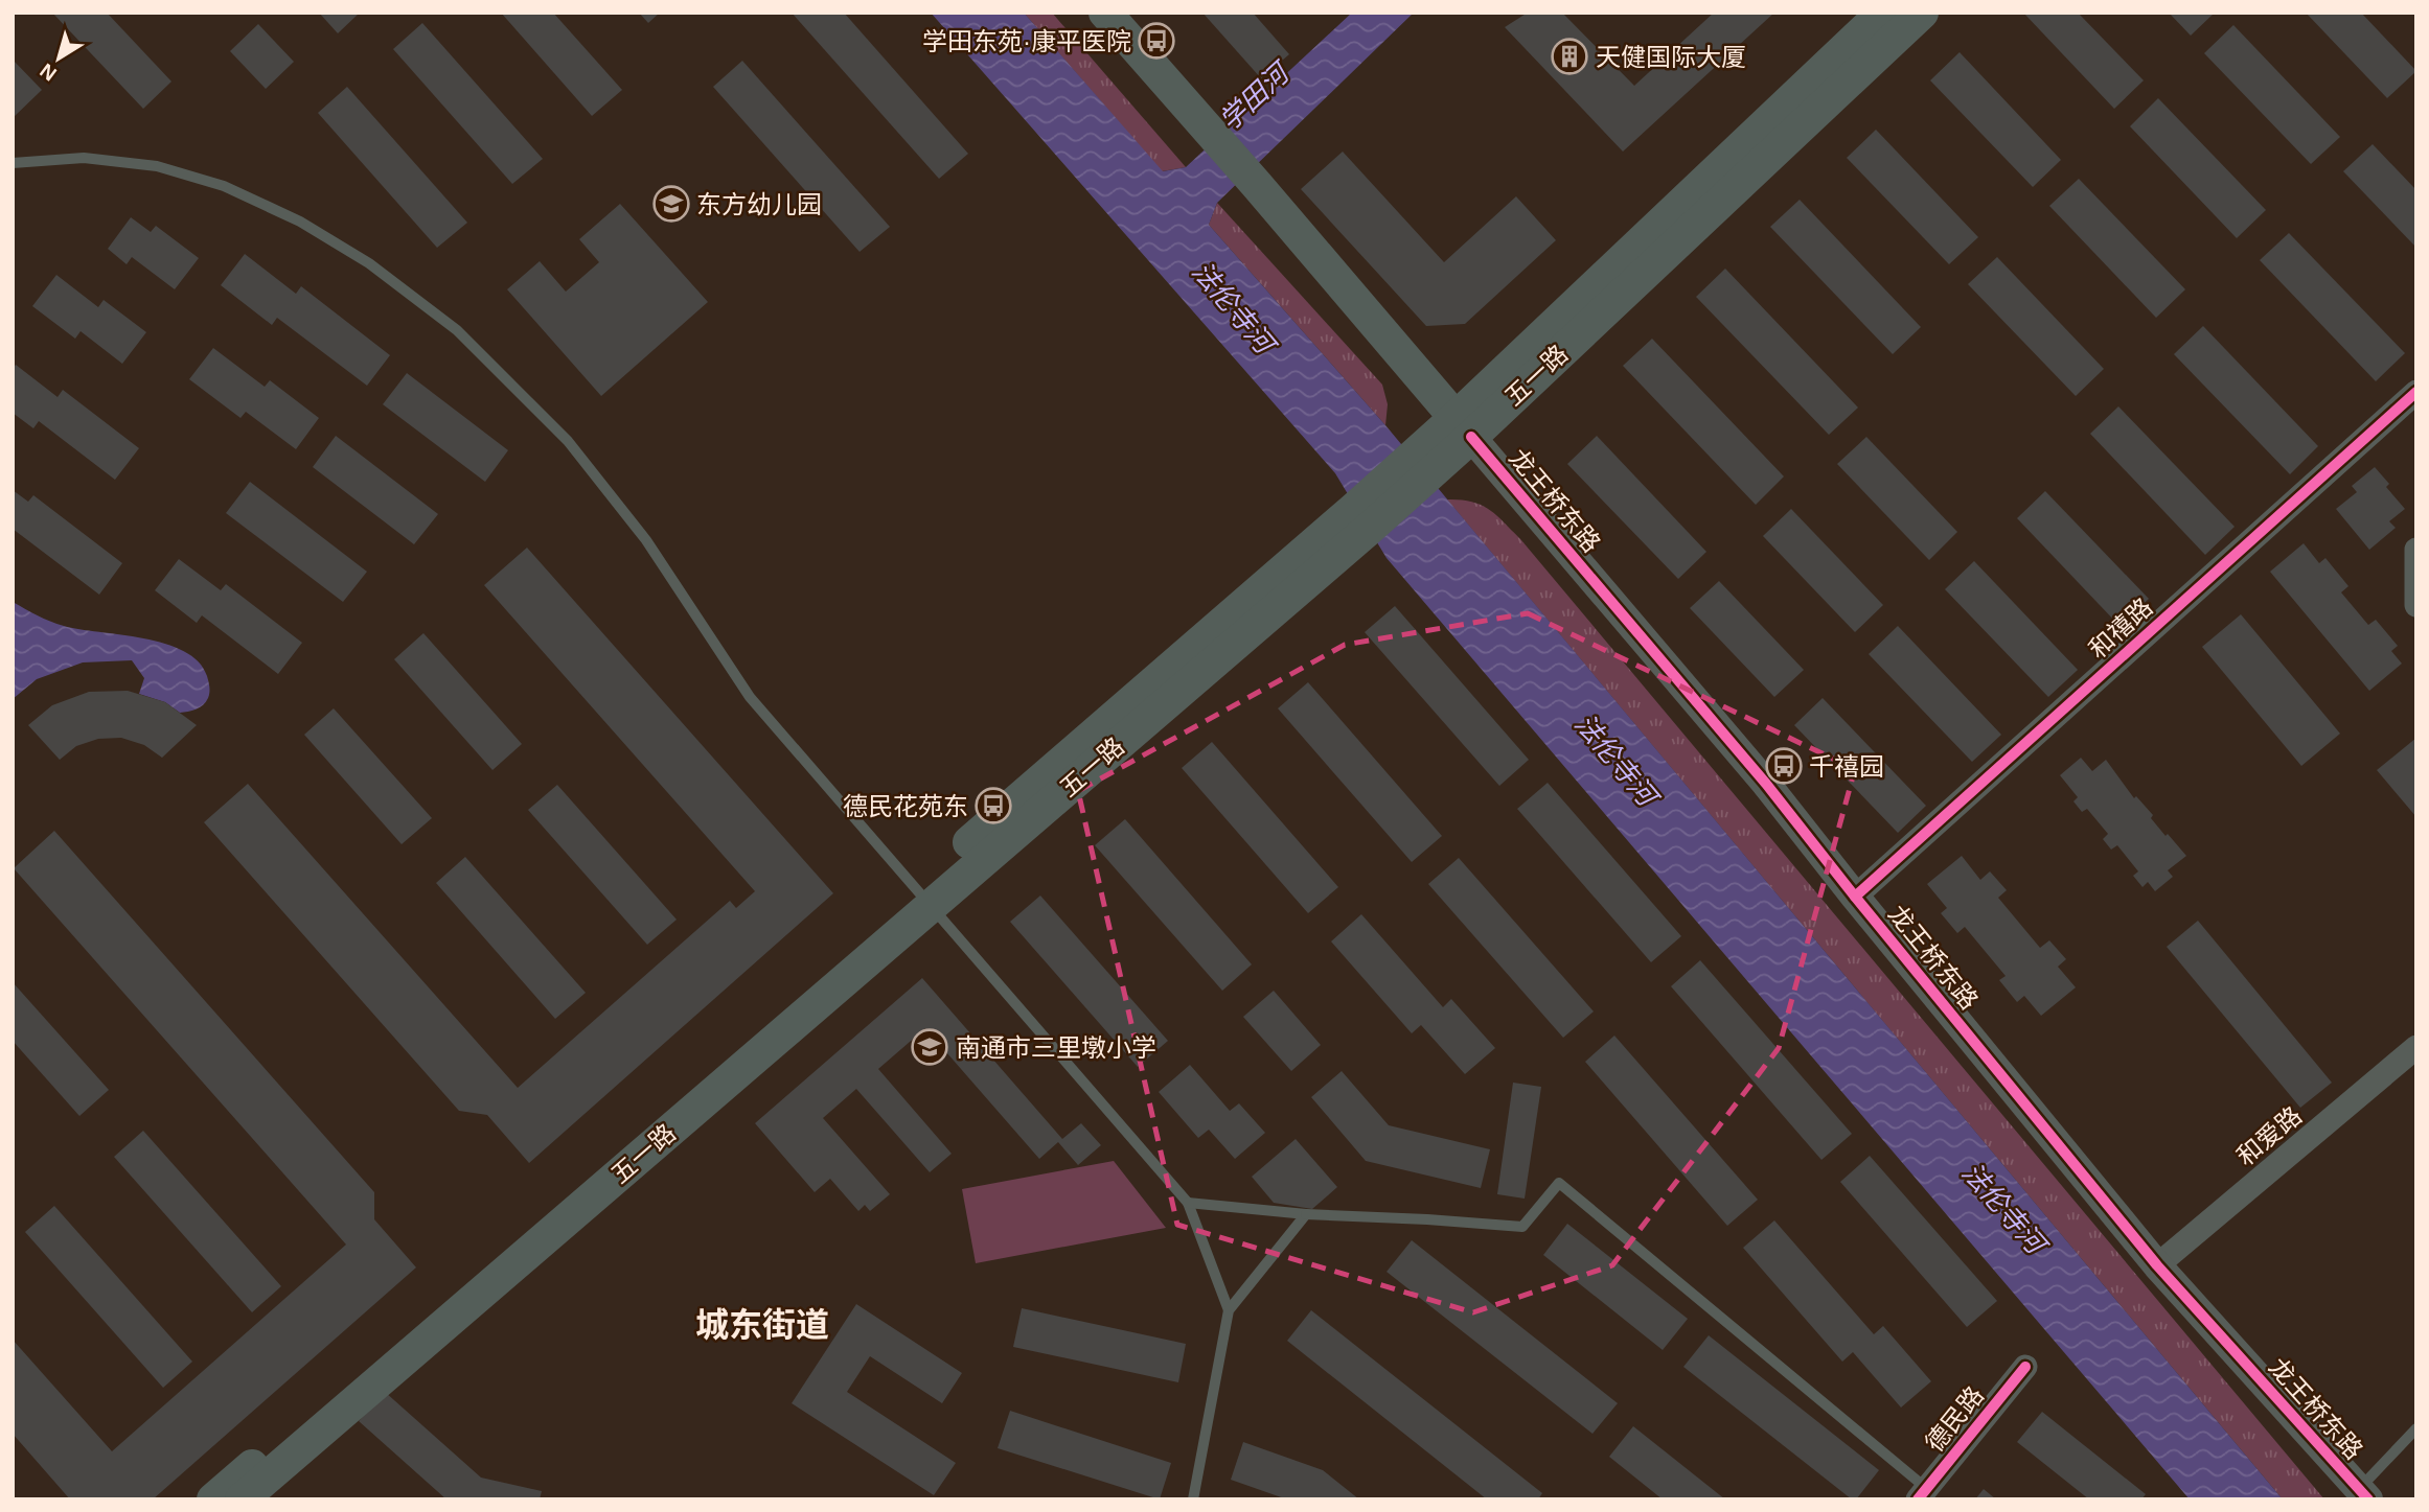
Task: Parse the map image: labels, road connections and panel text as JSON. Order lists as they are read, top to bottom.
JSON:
{
  "streets": {
    "main road": ["五一路", "龙王桥东路"],
    "street": ["和禧路", "和爱路", "德民路"]
  },
  "crossings": [
    ["五一路", "龙王桥东路"],
    ["龙王桥东路", "和禧路"],
    ["龙王桥东路", "和爱路"]
  ],
  "districts": ["城东街道"],
  "water": ["学田河", "法伦寺河"],
  "places": {
    "bus stop": ["学田东苑·康平医院", "千禧园", "德民花苑东"],
    "building": ["天健国际大厦"],
    "school or university": ["东方幼儿园", "南通市三里墩小学"]
  },
  "north": "bottom left"
}
